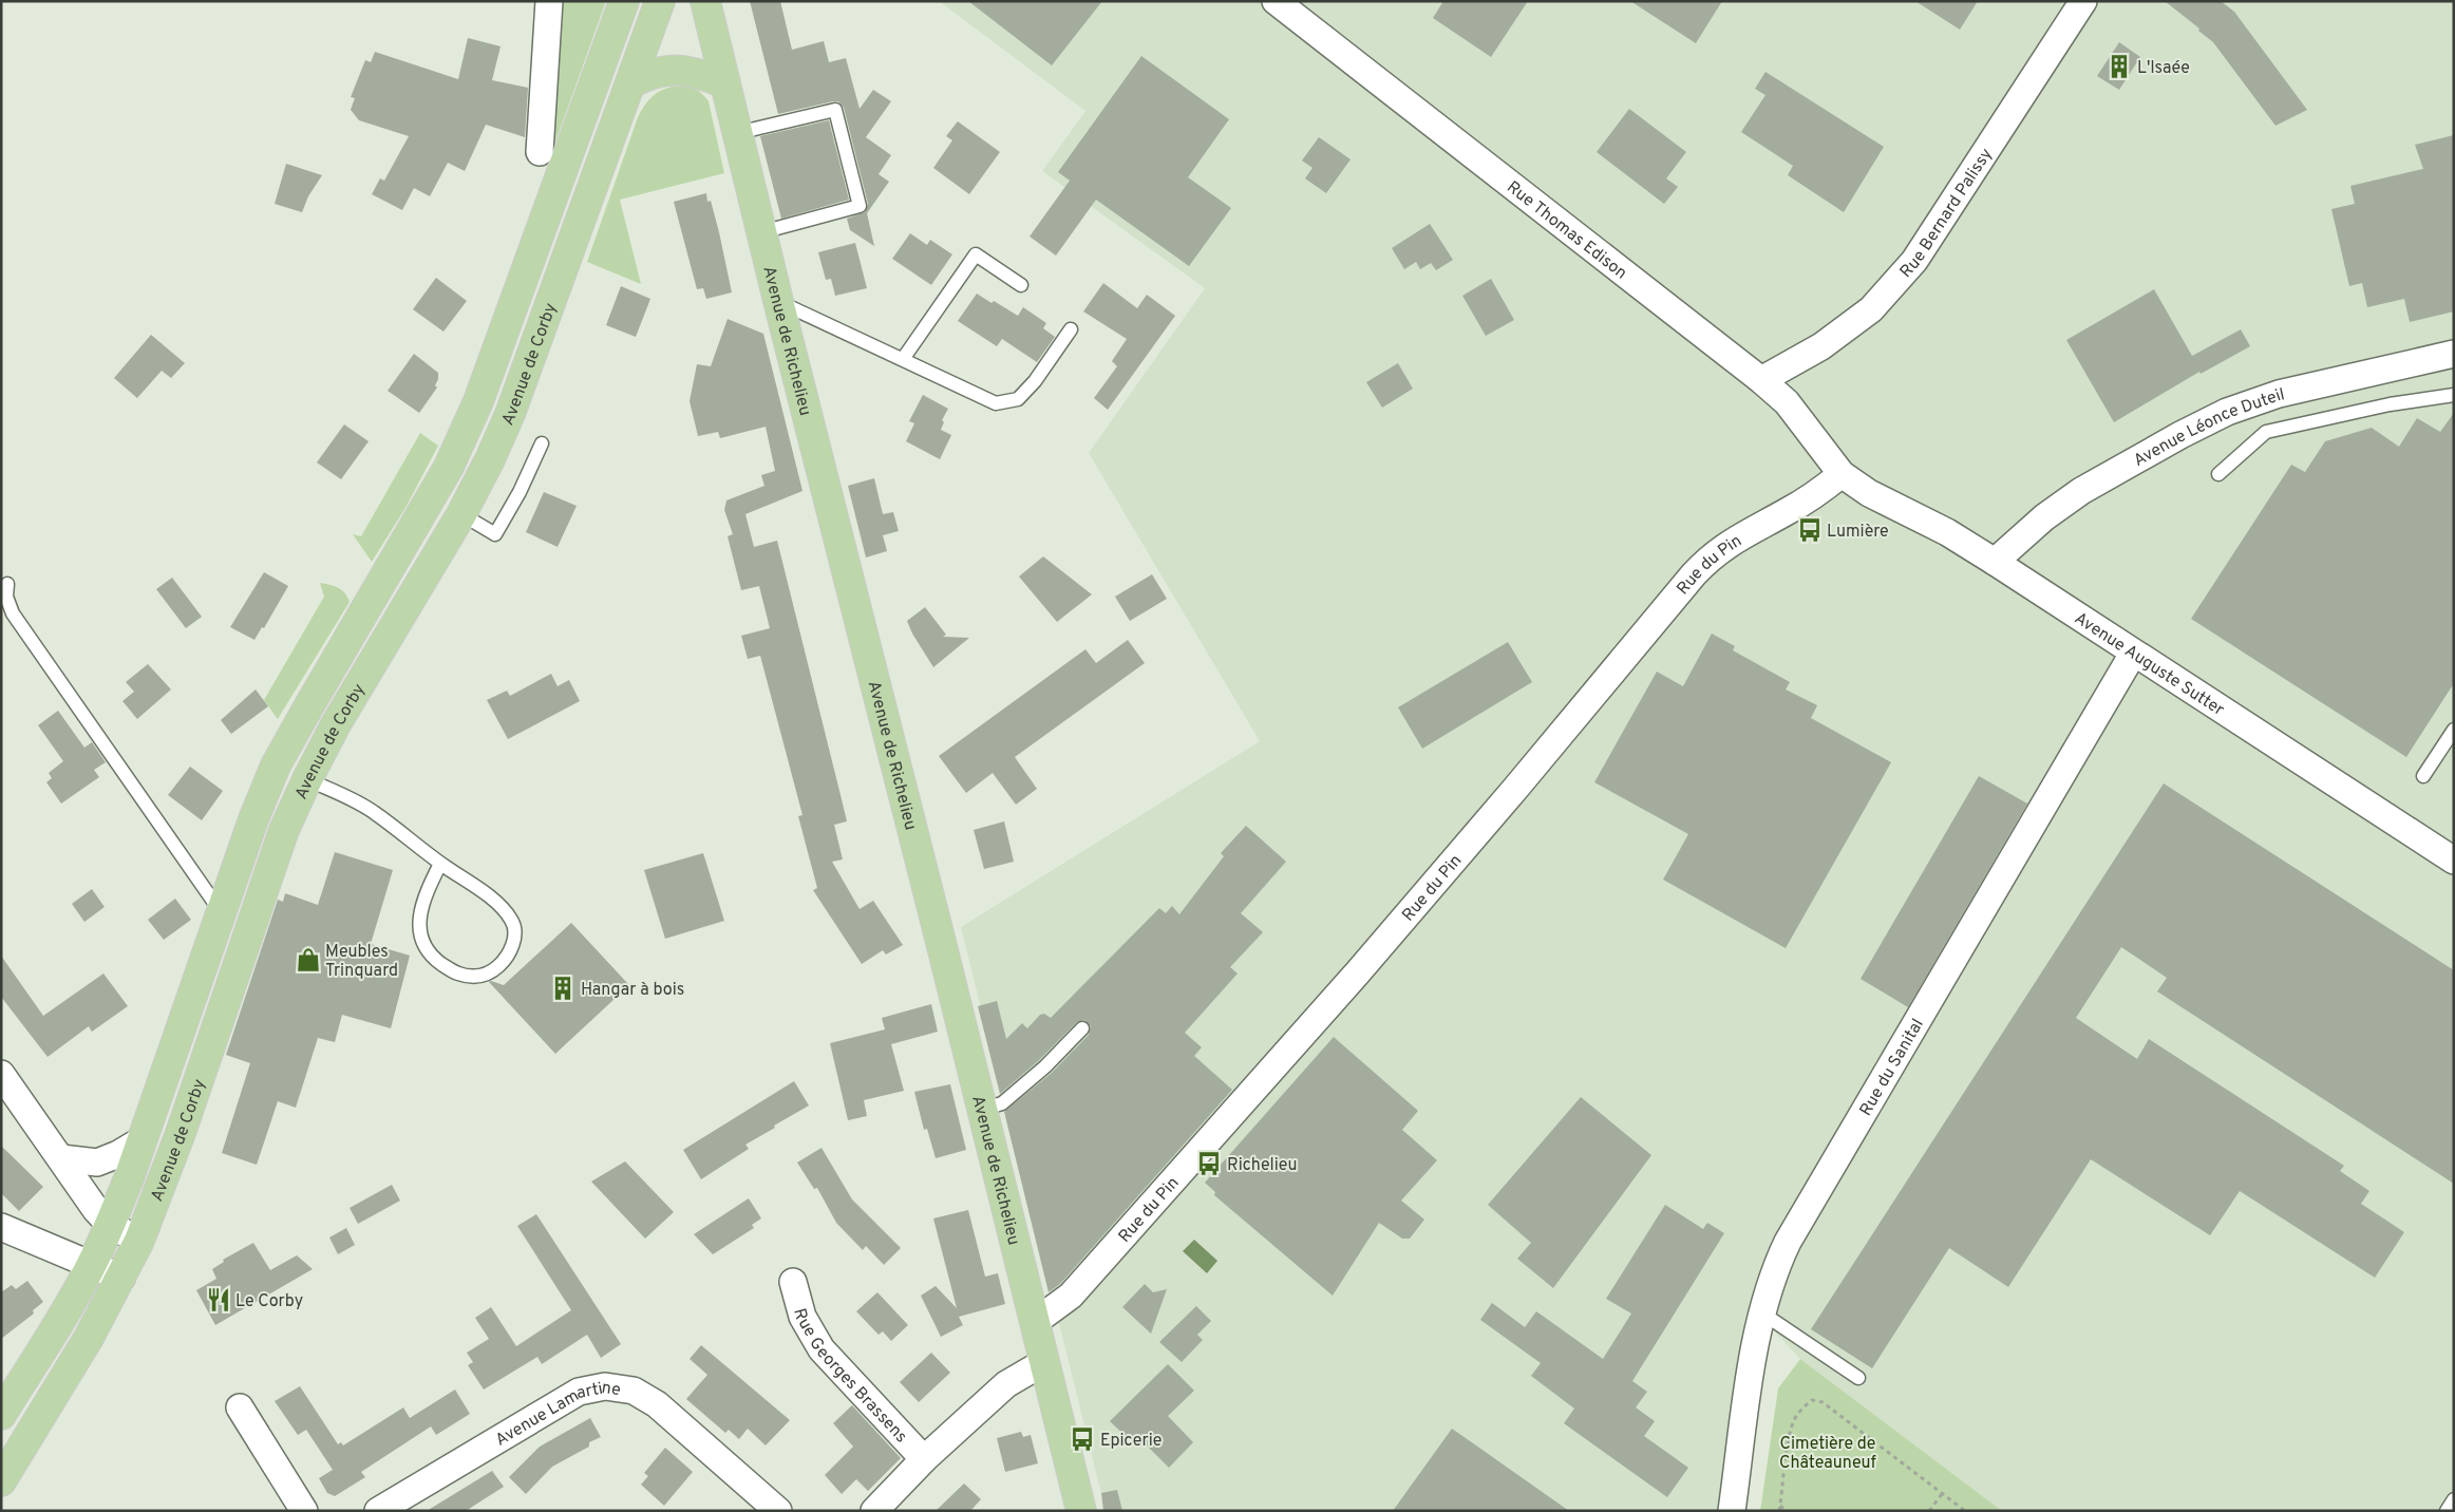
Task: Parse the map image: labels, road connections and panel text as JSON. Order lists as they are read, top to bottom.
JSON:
{
  "streets": {
    "main road": ["Avenue de Richelieu", "Avenue de Corby"],
    "street": [
      "Rue Bernard Palissy",
      "Rue Thomas Edison",
      "Avenue Léonce Duteil",
      "Rue du Pin",
      "Avenue Auguste Sutter",
      "Rue du Sanital",
      "Rue Georges Brassens",
      "Avenue Lamartine"
    ]
  },
  "crossings": [
    ["Rue Bernard Palissy", "Rue Thomas Edison"],
    ["Rue Thomas Edison", "Rue du Pin"],
    ["Rue Thomas Edison", "Avenue Auguste Sutter"],
    ["Avenue de Richelieu", "Rue du Pin"],
    ["Avenue Léonce Duteil", "Avenue Auguste Sutter"],
    ["Rue du Pin", "Avenue Auguste Sutter"],
    ["Avenue Auguste Sutter", "Rue du Sanital"]
  ],
  "parks": ["Cimetière de Châteauneuf"],
  "places": {
    "building": ["L'Isaée", "Hangar à bois"],
    "bus stop": ["Lumière", "Richelieu", "Epicerie"],
    "shop": ["Meubles Trinquard"],
    "restaurant": ["Le Corby"]
  }
}
